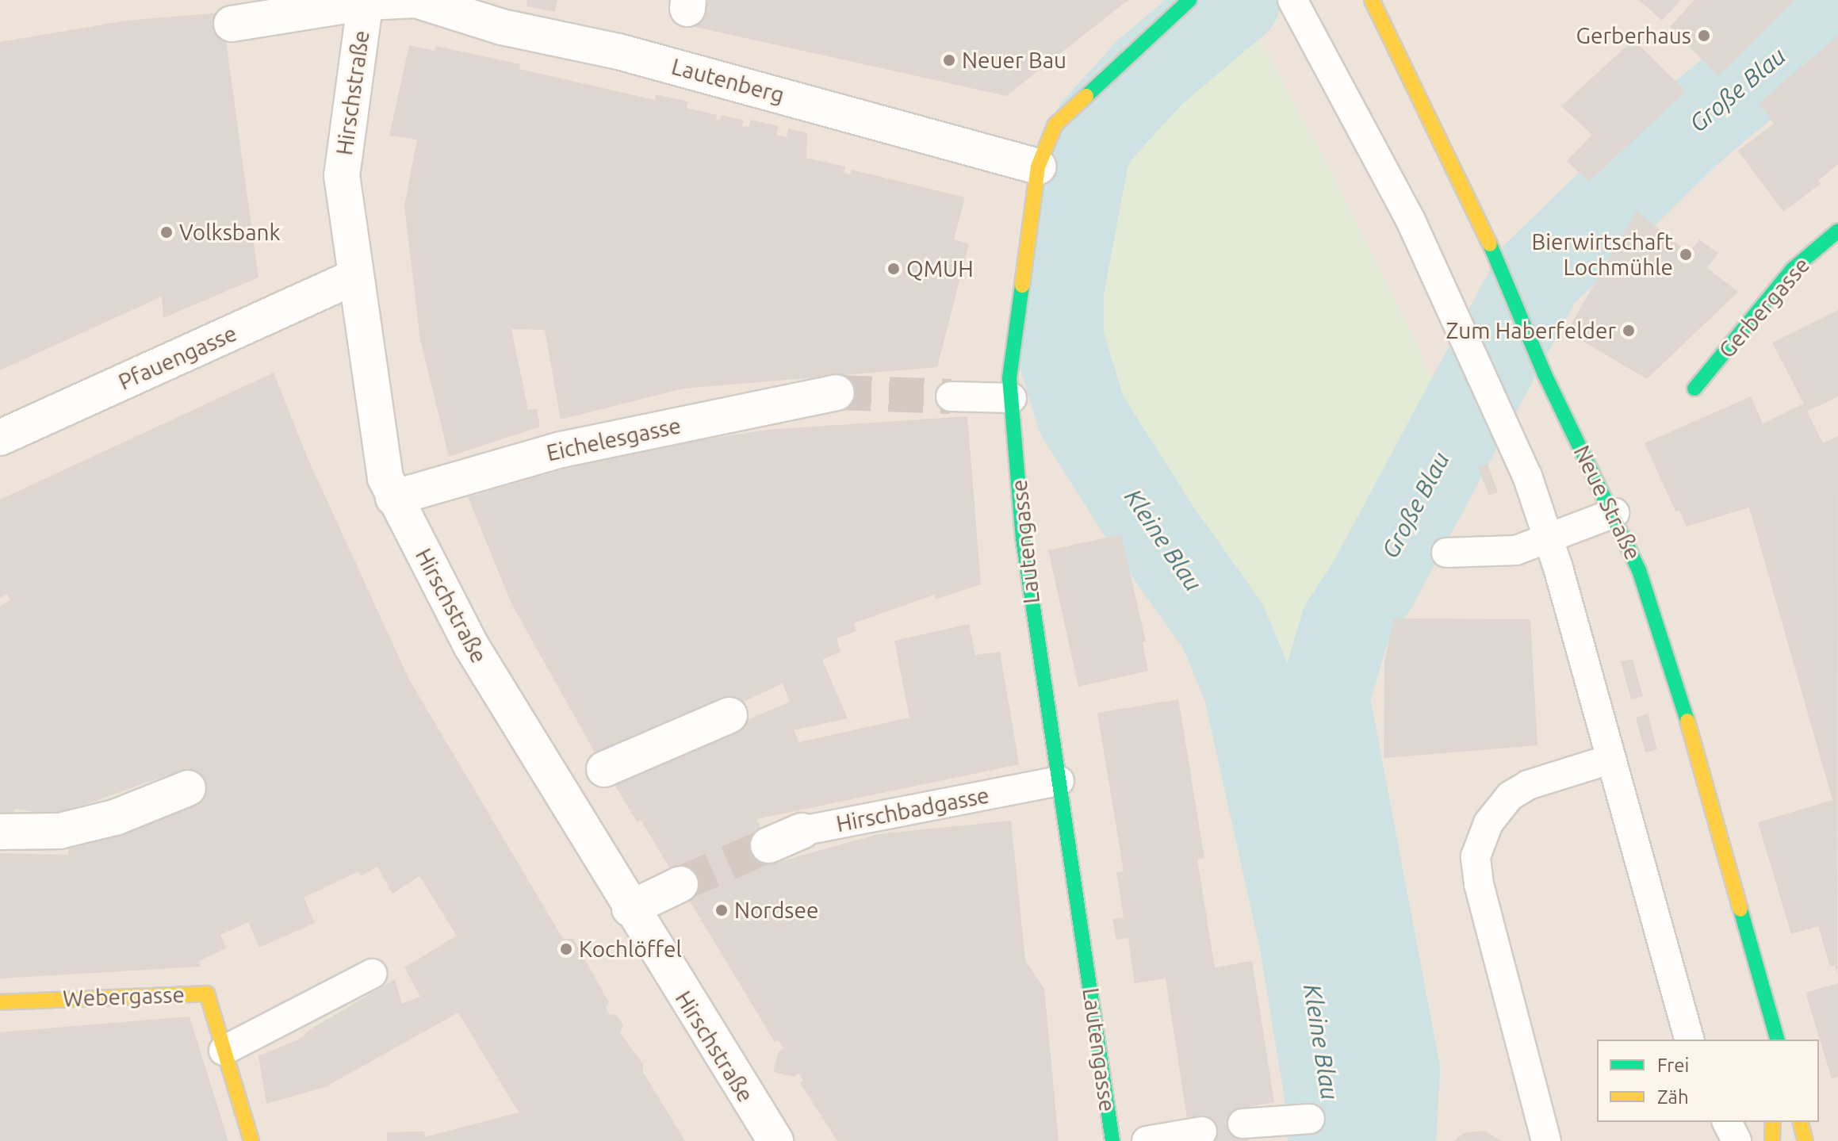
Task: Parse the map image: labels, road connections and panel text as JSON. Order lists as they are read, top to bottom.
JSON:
{
  "streets": {
    "street": [
      "Lautenberg",
      "Hirschstraße",
      "Gerbergasse",
      "Pfauengasse",
      "Eichelesgasse",
      "Neue Straße",
      "Lautengasse",
      "Hirschbadgasse",
      "Webergasse"
    ]
  },
  "crossings": [
    ["Lautenberg", "Lautengasse"],
    ["Hirschstraße", "Pfauengasse"],
    ["Hirschstraße", "Eichelesgasse"],
    ["Lautengasse", "Hirschbadgasse"]
  ],
  "water": ["Große Blau", "Kleine Blau"],
  "places": [
    "Gerberhaus",
    "Neuer Bau",
    "Volksbank",
    "Bierwirtschaft Lochmühle",
    "QMUH",
    "Zum Haberfelder",
    "Nordsee",
    "Kochlöffel"
  ],
  "legend": ["Frei", "Zäh"]
}
